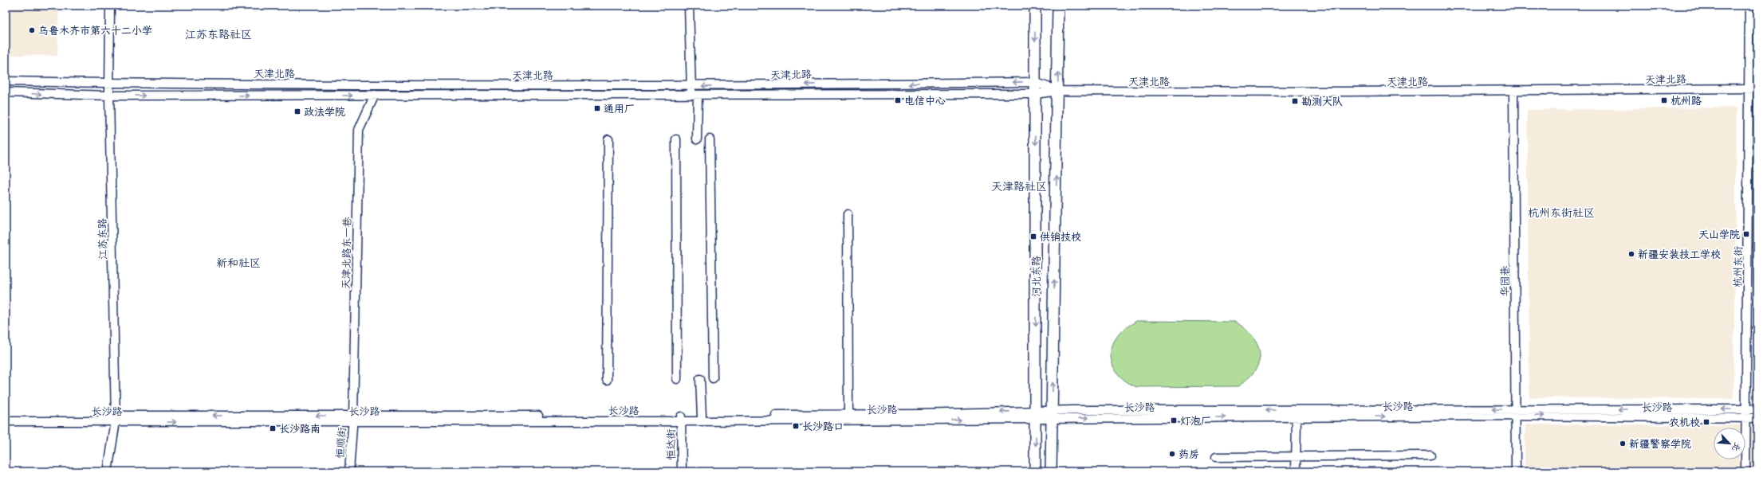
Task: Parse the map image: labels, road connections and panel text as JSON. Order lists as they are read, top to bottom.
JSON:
{
  "streets": {
    "main road": ["河北东路"],
    "street": [
      "天津北路",
      "江苏东路",
      "天津北路东一巷",
      "杭州东街",
      "华园巷",
      "长沙路",
      "恒顺街",
      "恒达街"
    ]
  },
  "crossings": [
    ["天津北路", "江苏东路"],
    ["天津北路", "天津北路东一巷"],
    ["天津北路", "杭州东街"],
    ["天津北路", "河北东路"],
    ["天津北路", "华园巷"],
    ["江苏东路", "长沙路"],
    ["天津北路东一巷", "长沙路"],
    ["天津北路东一巷", "恒顺街"],
    ["杭州东街", "长沙路"],
    ["河北东路", "长沙路"],
    ["华园巷", "长沙路"],
    ["长沙路", "恒顺街"],
    ["长沙路", "恒达街"]
  ],
  "districts": [
    "江苏东路社区",
    "天津路社区",
    "杭州东街社区",
    "新和社区"
  ],
  "places": {
    "other": [
      "乌鲁木齐市第六十二小学",
      "新疆安装技工学校",
      "新疆警察学院",
      "药房"
    ],
    "transit": [
      "电信中心",
      "杭州路",
      "勘测大队",
      "通用厂",
      "政法学院",
      "天山学院",
      "供销技校",
      "灯泡厂",
      "农机校",
      "长沙路口",
      "长沙路南"
    ]
  },
  "north": "bottom right"
}
